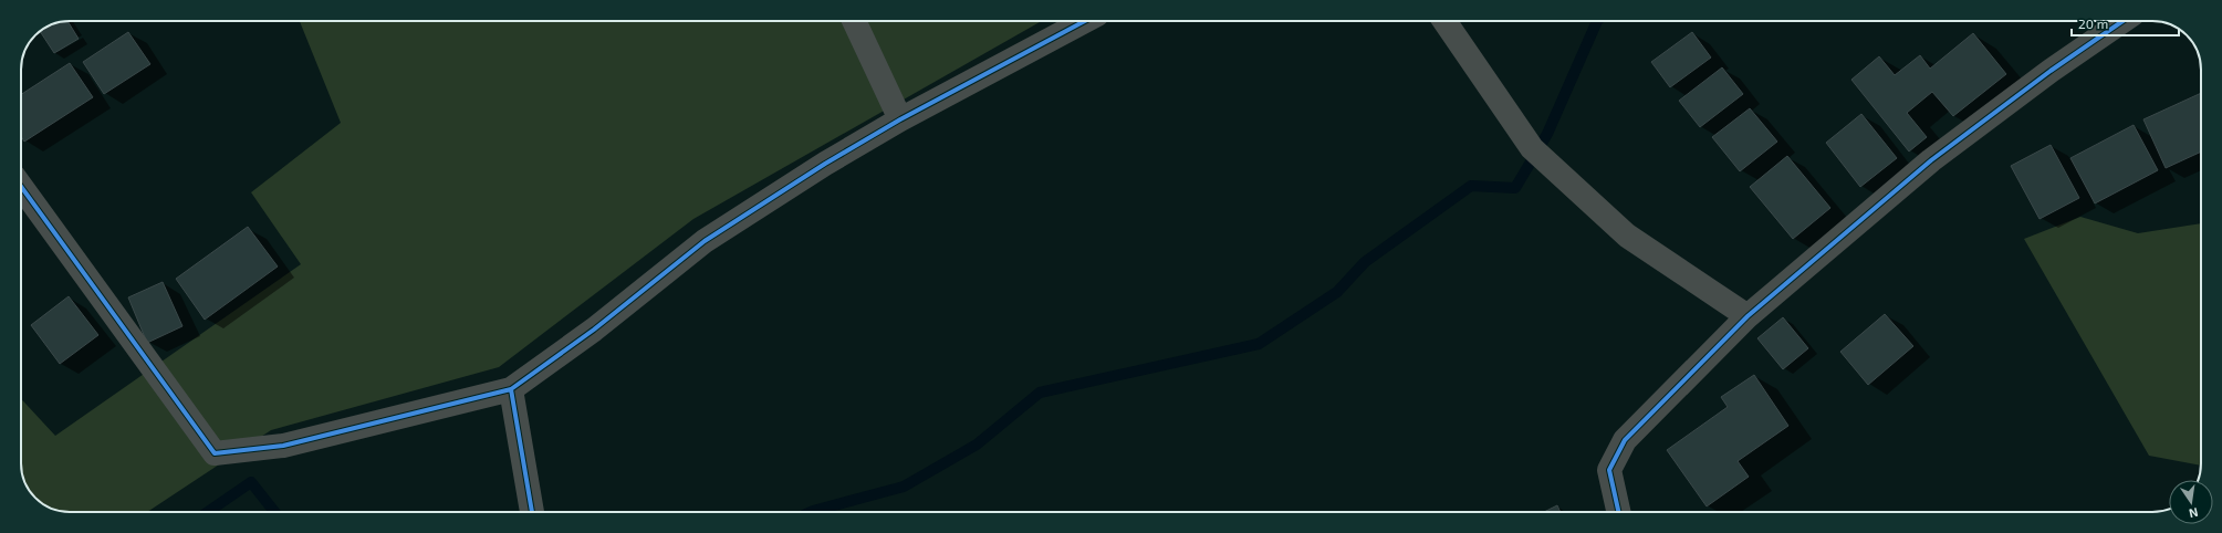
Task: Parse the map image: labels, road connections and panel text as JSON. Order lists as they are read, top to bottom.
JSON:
{
  "scale_bar": "20 m",
  "north": "bottom"
}
